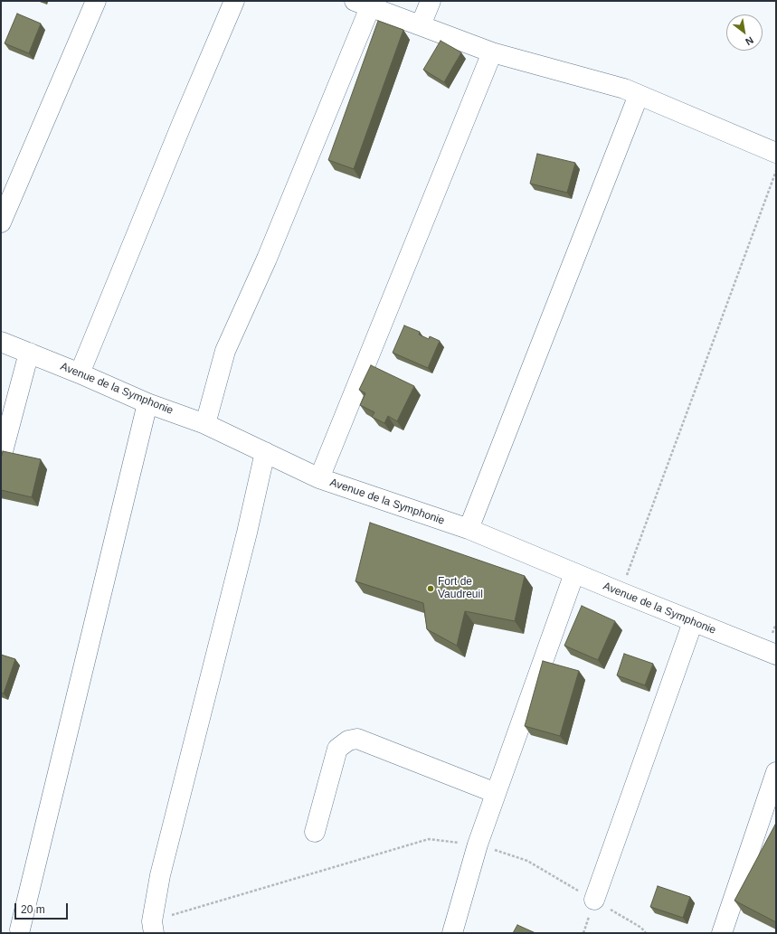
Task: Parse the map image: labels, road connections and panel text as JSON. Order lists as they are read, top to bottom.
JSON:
{
  "streets": {
    "street": ["Avenue de la Symphonie"]
  },
  "places": ["Fort de Vaudreuil"],
  "scale_bar": "20 m",
  "north": "bottom right"
}
